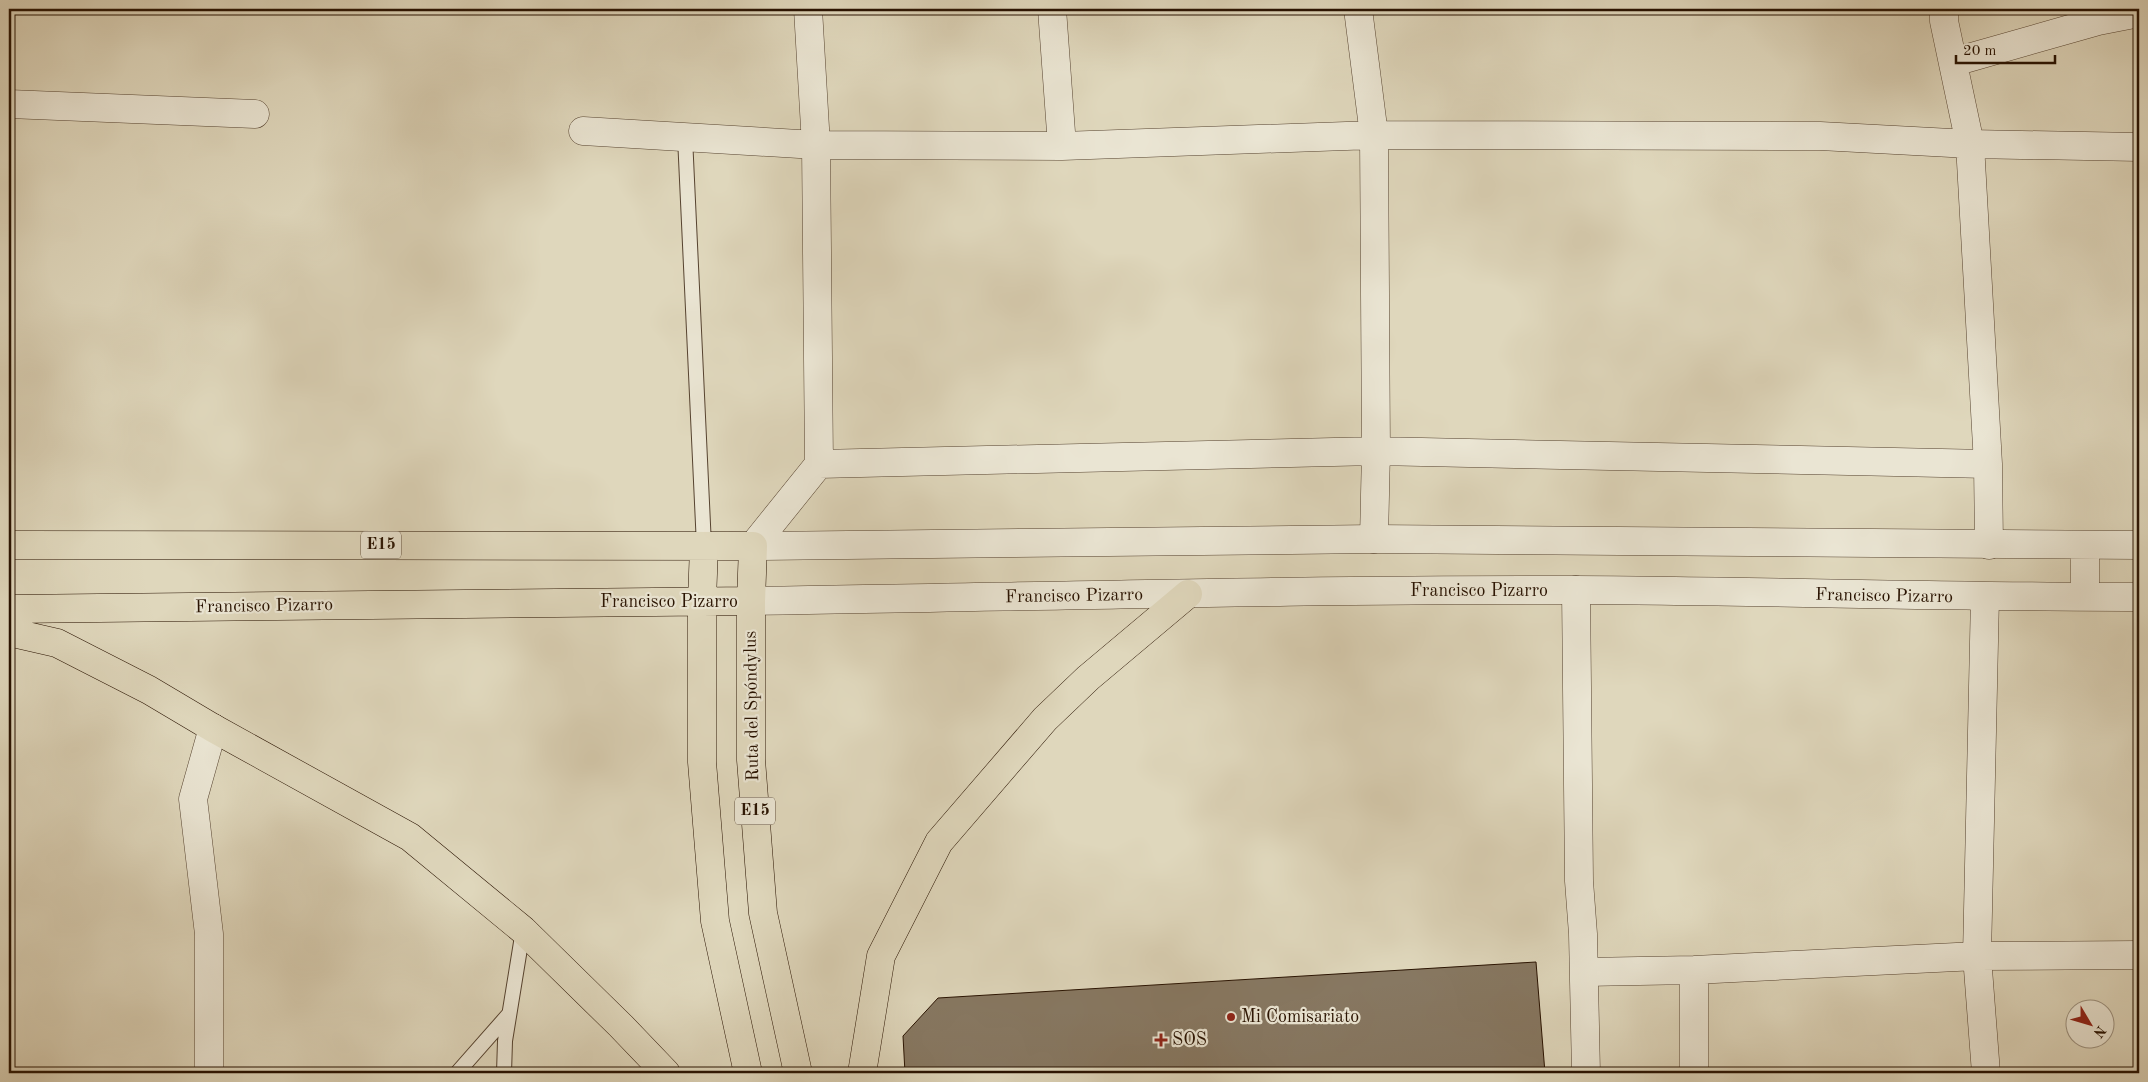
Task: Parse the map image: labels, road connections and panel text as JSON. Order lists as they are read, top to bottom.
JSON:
{
  "streets": {
    "highway": ["E15", "Francisco Pizarro", "Ruta del Spóndylus"]
  },
  "crossings": [
    ["E15", "Ruta del Spóndylus"],
    ["Francisco Pizarro", "Ruta del Spóndylus"]
  ],
  "places": {
    "other": ["Mi Comisariato"],
    "health": ["SOS"]
  },
  "scale_bar": "20 m",
  "north": "bottom right"
}
